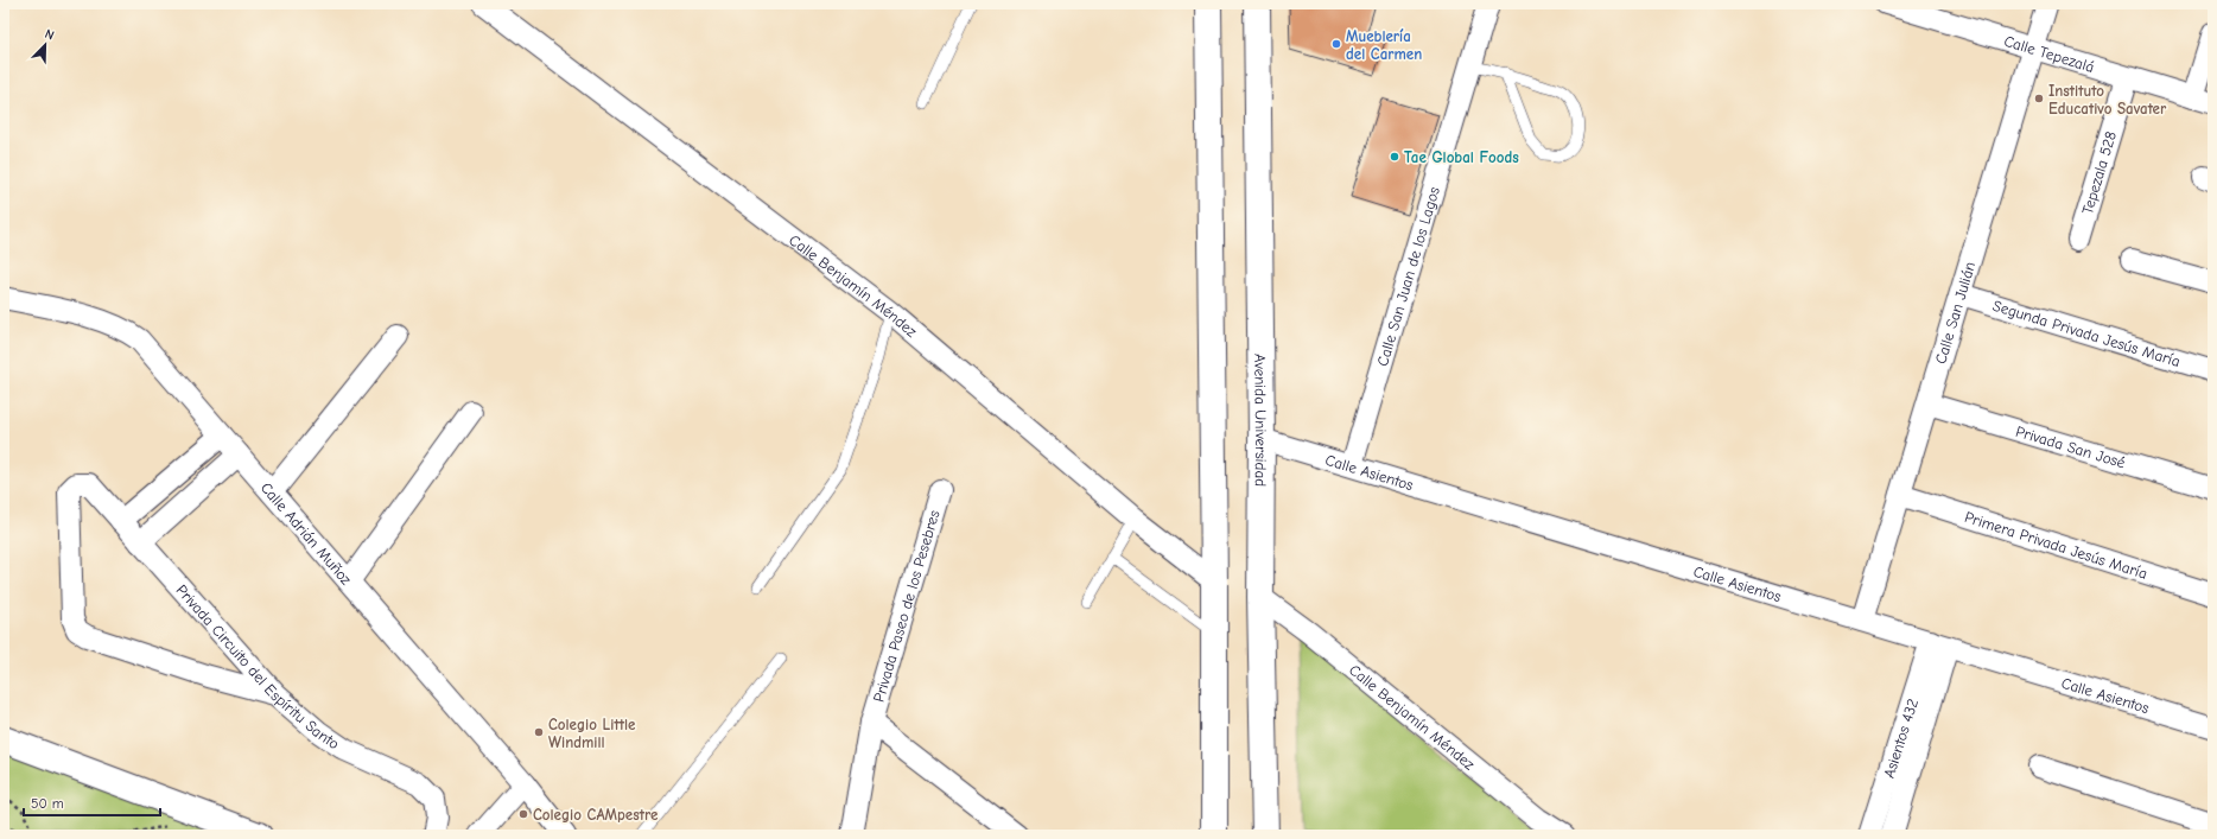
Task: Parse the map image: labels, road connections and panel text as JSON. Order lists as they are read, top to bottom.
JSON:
{
  "streets": {
    "main road": ["Avenida Universidad"],
    "street": [
      "Calle Tepezalá",
      "Tepezala 528",
      "Calle San Juan de los Lagos",
      "Calle Benjamín Méndez",
      "Calle San Julián",
      "Segunda Privada Jesús María",
      "Privada San José",
      "Calle Asientos",
      "Calle Adrián Muñoz",
      "Primera Privada Jesús María",
      "Privada Paseo de los Pesebres",
      "Privada Circuito del Espíritu Santo",
      "Asientos 432"
    ]
  },
  "crossings": [
    ["Calle Tepezalá", "Tepezala 528"],
    ["Calle Tepezalá", "Calle San Julián"],
    ["Calle San Juan de los Lagos", "Calle Asientos"],
    ["Calle Benjamín Méndez", "Avenida Universidad"],
    ["Calle San Julián", "Segunda Privada Jesús María"],
    ["Calle San Julián", "Privada San José"],
    ["Calle San Julián", "Calle Asientos"],
    ["Calle San Julián", "Primera Privada Jesús María"],
    ["Avenida Universidad", "Calle Asientos"],
    ["Calle Asientos", "Asientos 432"]
  ],
  "places": [
    "Mueblería del Carmen",
    "Instituto Educativo Savater",
    "Tae Global Foods",
    "Colegio Little Windmill",
    "Colegio CAMpestre"
  ],
  "scale_bar": "50 m",
  "north": "top right"
}
